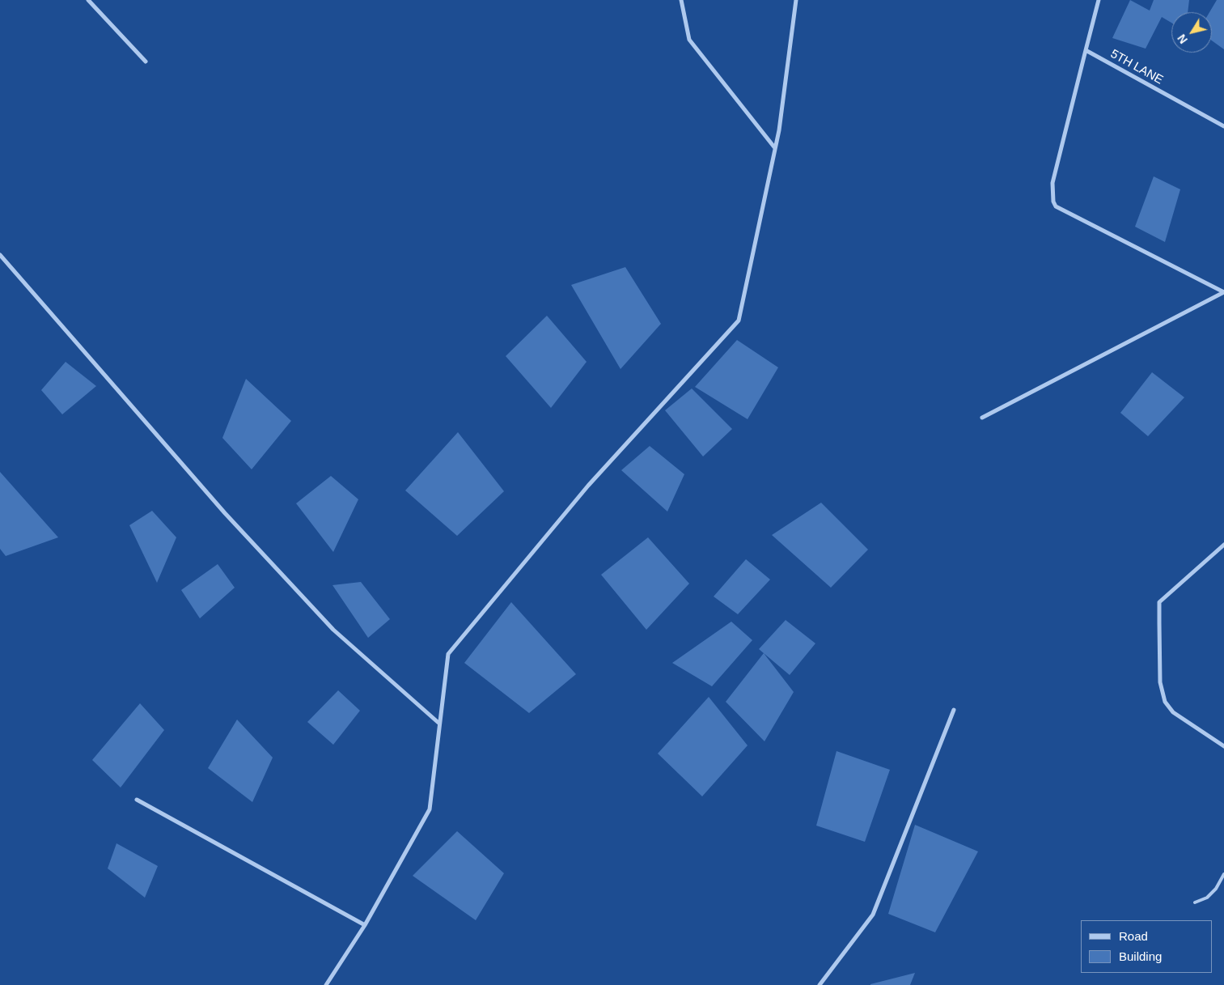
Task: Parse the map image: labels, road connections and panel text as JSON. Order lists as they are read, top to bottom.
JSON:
{
  "streets": {
    "street": ["5TH LANE"]
  },
  "legend": ["Road", "Building"],
  "north": "bottom left"
}
